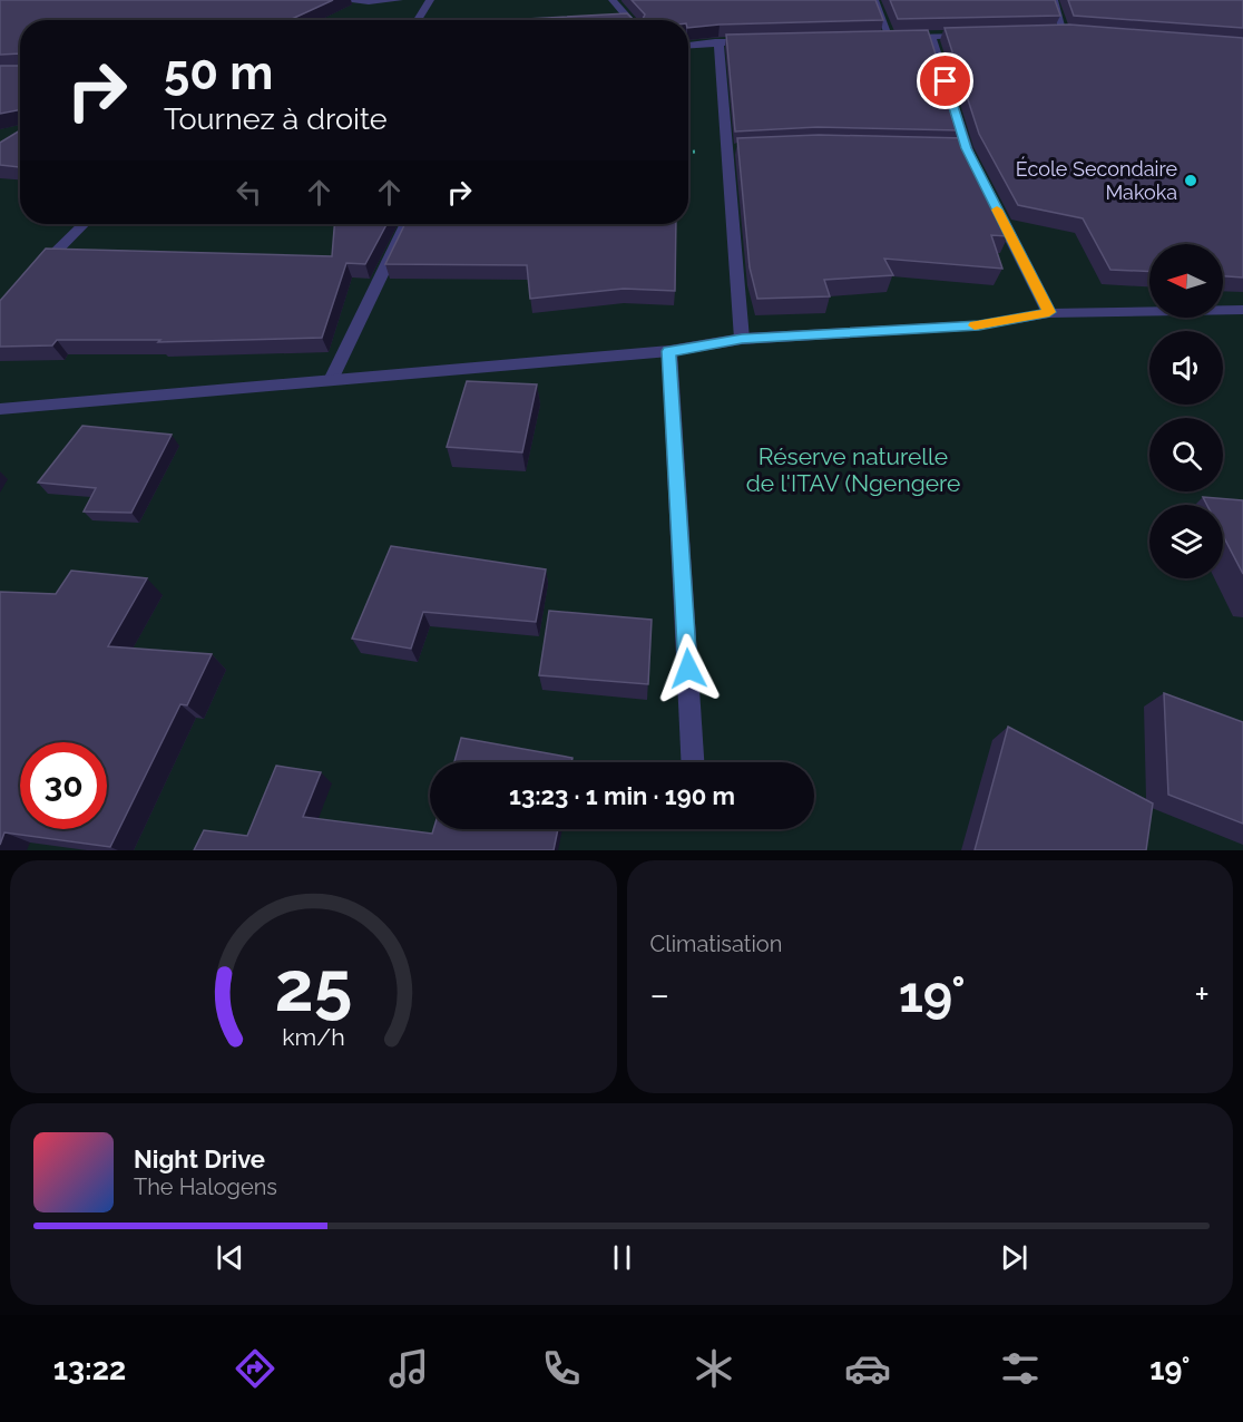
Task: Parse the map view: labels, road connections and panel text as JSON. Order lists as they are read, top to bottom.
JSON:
{
  "parks": ["Réserve naturelle de l'ITAV (Ngengere"],
  "places": ["École Secondaire Makoka"],
  "north": "left",
  "page": {
    "turn": ["50 m", "Tournez à droite"],
    "limit": "30",
    "trip": "13:23 · 1 min · 190 m",
    "tile": "Climatisation",
    "heat": ["−", "19°", "+"],
    "song": ["Night Drive", "The Halogens"],
    "tabs": ["13:22", "19°"],
    "gauge": ["25", "km/h"]
  }
}
